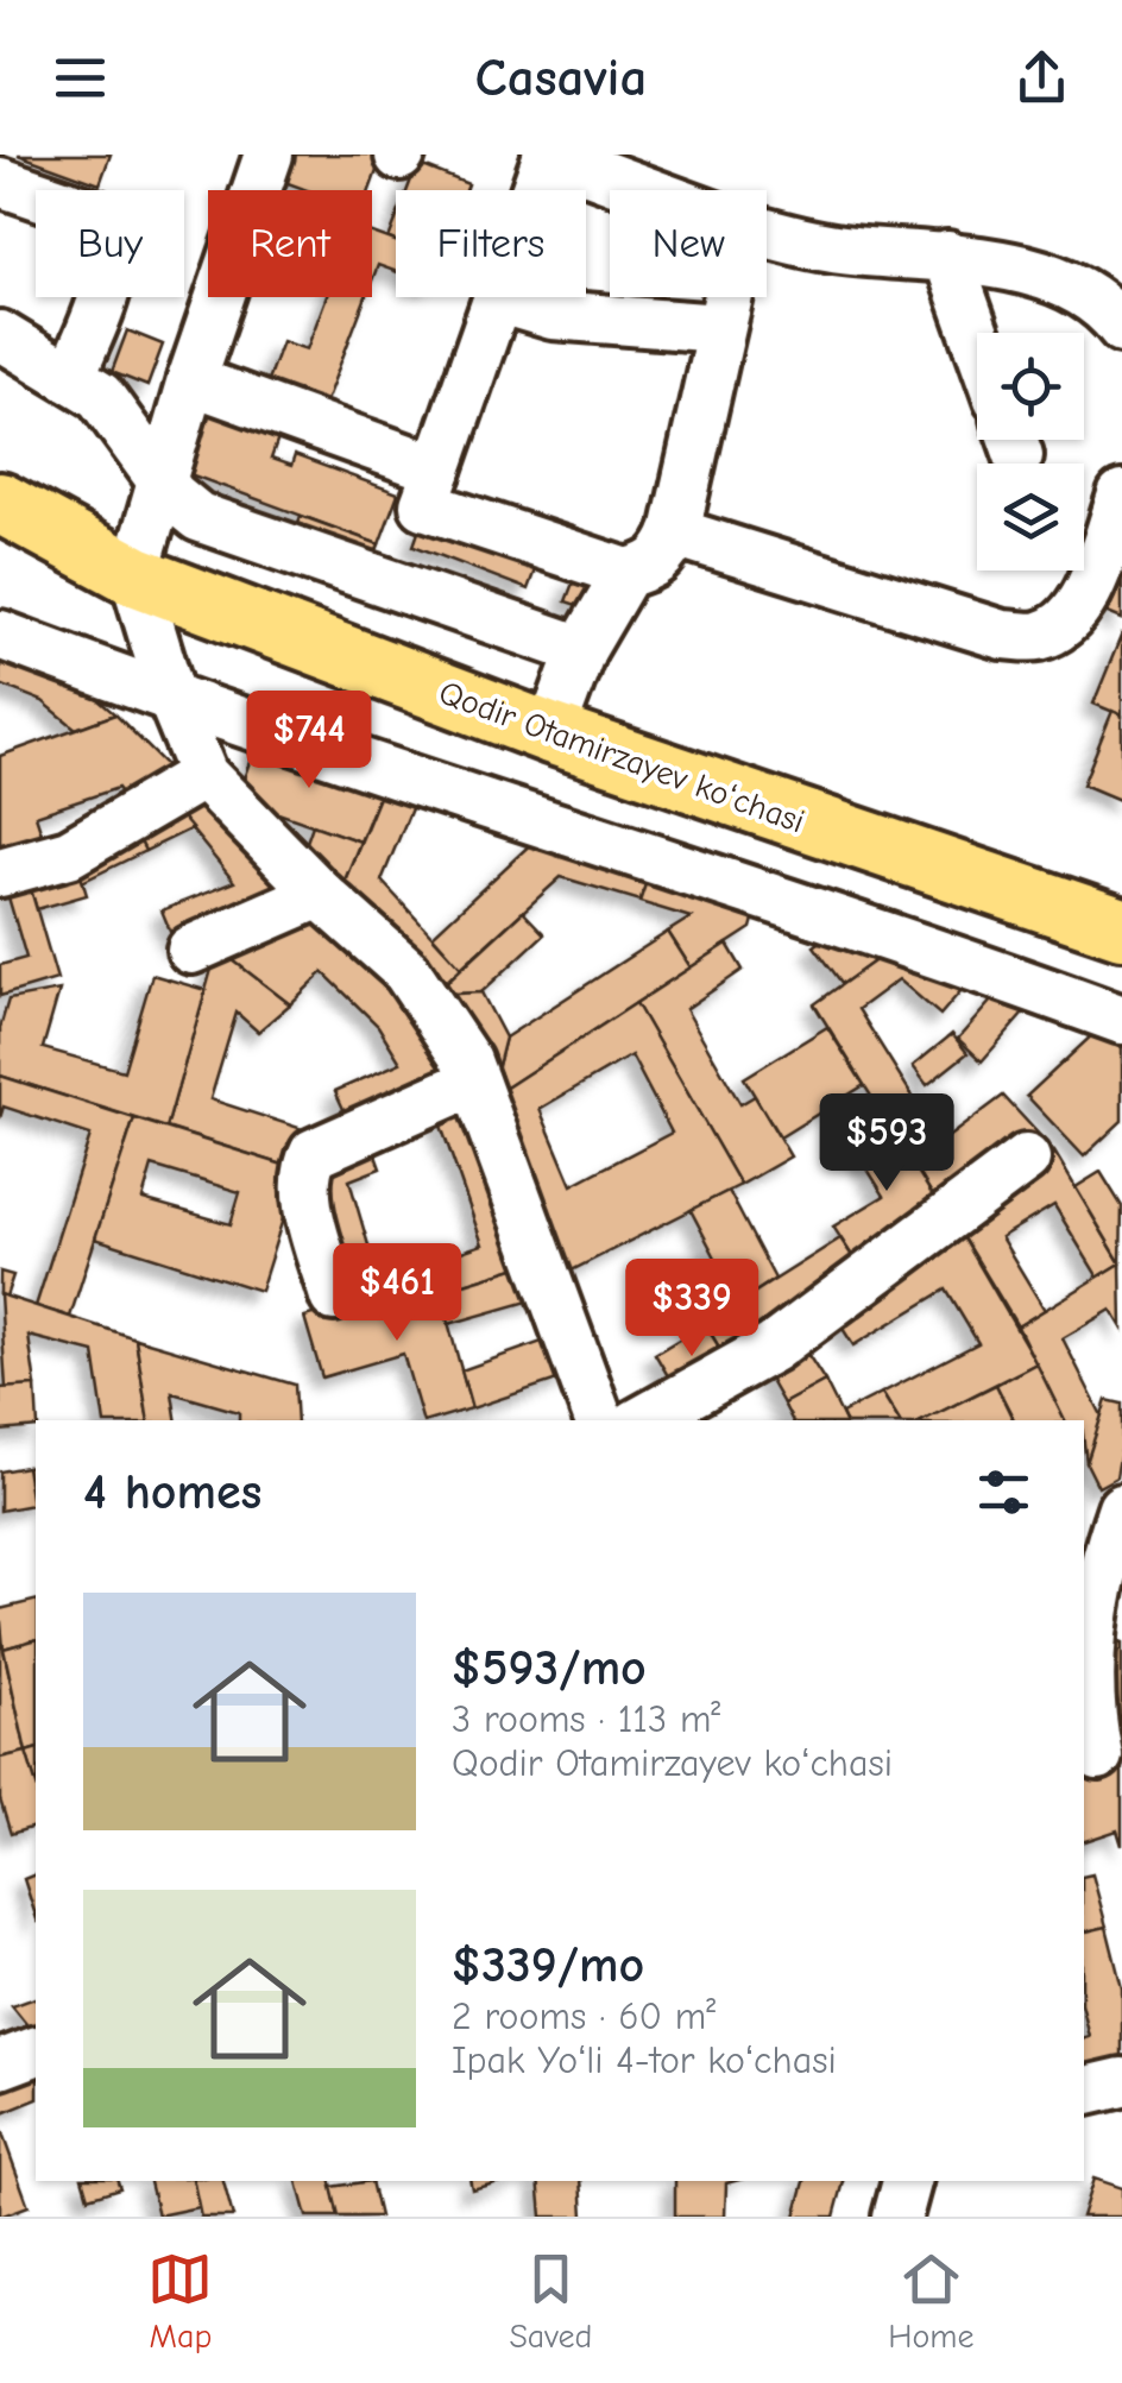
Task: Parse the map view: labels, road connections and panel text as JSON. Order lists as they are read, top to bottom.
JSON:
{
  "streets": {
    "main road": ["Qodir Otamirzayev koʻchasi"]
  },
  "page": {
    "header": "Casavia",
    "chip": [
      "Buy",
      "Rent",
      "Filters",
      "New"
    ],
    "price": [
      "$744",
      "$593",
      "$461",
      "$339"
    ],
    "heading": "4 homes",
    "list": [
      {
        "name": "$593/mo",
        "note": "3 rooms · 113 m² · Qodir Otamirzayev koʻchasi"
      },
      {
        "name": "$339/mo",
        "note": "2 rooms · 60 m² · Ipak Yoʻli 4-tor koʻchasi"
      }
    ],
    "tabs": ["Map", "Saved", "Home"]
  }
}
